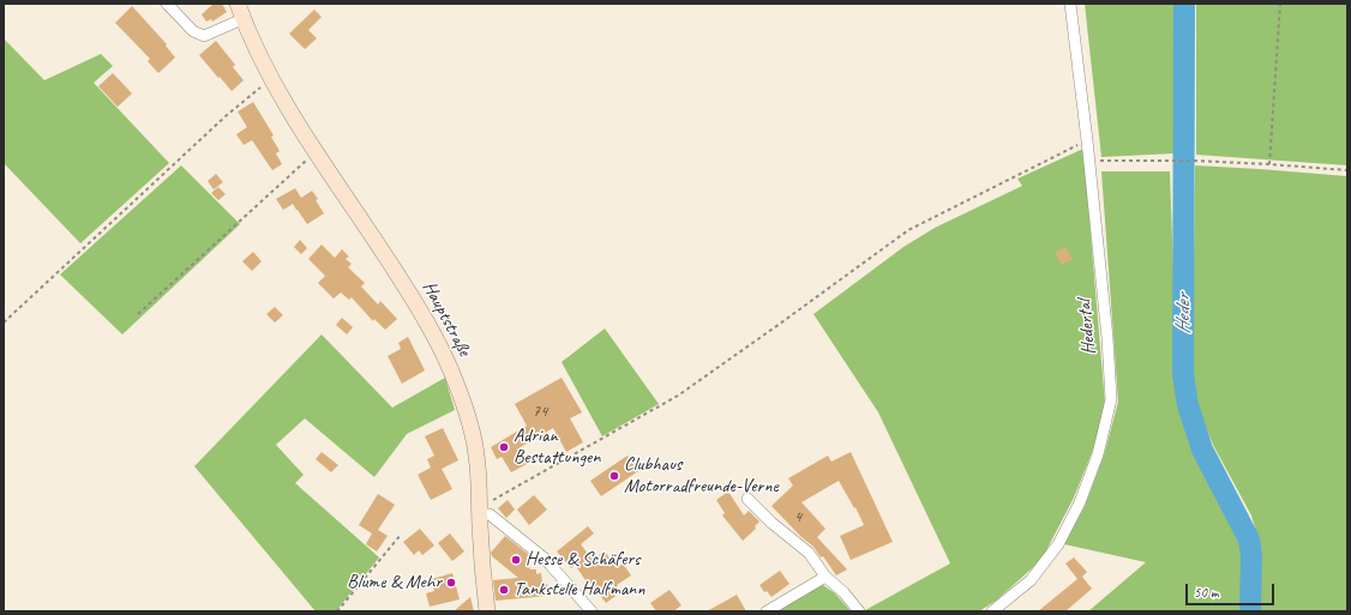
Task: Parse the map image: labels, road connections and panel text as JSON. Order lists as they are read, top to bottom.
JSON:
{
  "streets": {
    "main road": ["Hauptstraße"],
    "street": ["Hedertal"]
  },
  "water": ["Heder"],
  "places": [
    "Adrian Bestattungen",
    "Clubhaus Motorradfreunde-Verne",
    "Hesse & Schäfers",
    "Blume & Mehr",
    "Tankstelle Halfmann"
  ],
  "house_numbers": ["74", "4"],
  "scale_bar": "50 m"
}
